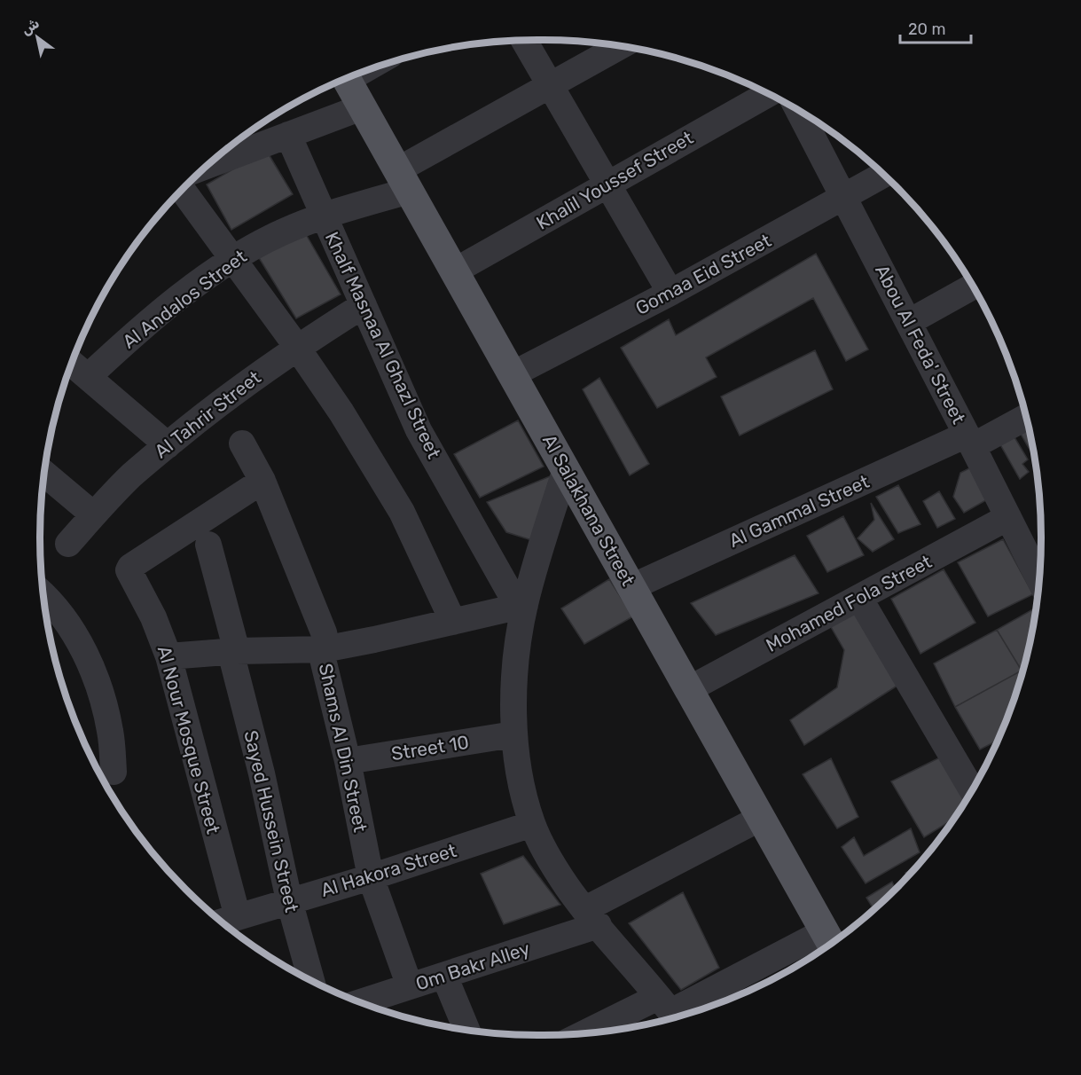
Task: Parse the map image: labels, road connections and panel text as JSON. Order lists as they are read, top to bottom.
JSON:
{
  "streets": {
    "main road": ["Al Salakhana Street"],
    "street": [
      "Khalil Youssef Street",
      "Gomaa Eid Street",
      "Al Andalos Street",
      "Abou Al Feda' Street",
      "Khalf Masnaa Al Ghazl Street",
      "Al Tahrir Street",
      "Al Gammal Street",
      "Mohamed Fola Street",
      "Al Nour Mosque Street",
      "Shams Al Din Street",
      "Street 10",
      "Sayed Hussein Street",
      "Al Hakora Street",
      "Om Bakr Alley"
    ]
  },
  "crossings": [
    ["Khalil Youssef Street", "Al Salakhana Street"],
    ["Gomaa Eid Street", "Abou Al Feda' Street"],
    ["Gomaa Eid Street", "Al Salakhana Street"],
    ["Al Andalos Street", "Khalf Masnaa Al Ghazl Street"],
    ["Al Andalos Street", "Al Salakhana Street"],
    ["Abou Al Feda' Street", "Al Gammal Street"],
    ["Abou Al Feda' Street", "Mohamed Fola Street"],
    ["Khalf Masnaa Al Ghazl Street", "Al Tahrir Street"],
    ["Al Salakhana Street", "Al Gammal Street"],
    ["Al Salakhana Street", "Mohamed Fola Street"],
    ["Al Salakhana Street", "Om Bakr Alley"],
    ["Al Nour Mosque Street", "Shams Al Din Street"],
    ["Al Nour Mosque Street", "Al Hakora Street"],
    ["Shams Al Din Street", "Street 10"],
    ["Shams Al Din Street", "Al Hakora Street"],
    ["Shams Al Din Street", "Om Bakr Alley"],
    ["Sayed Hussein Street", "Al Hakora Street"]
  ],
  "scale_bar": "20 m",
  "north": "top left"
}
